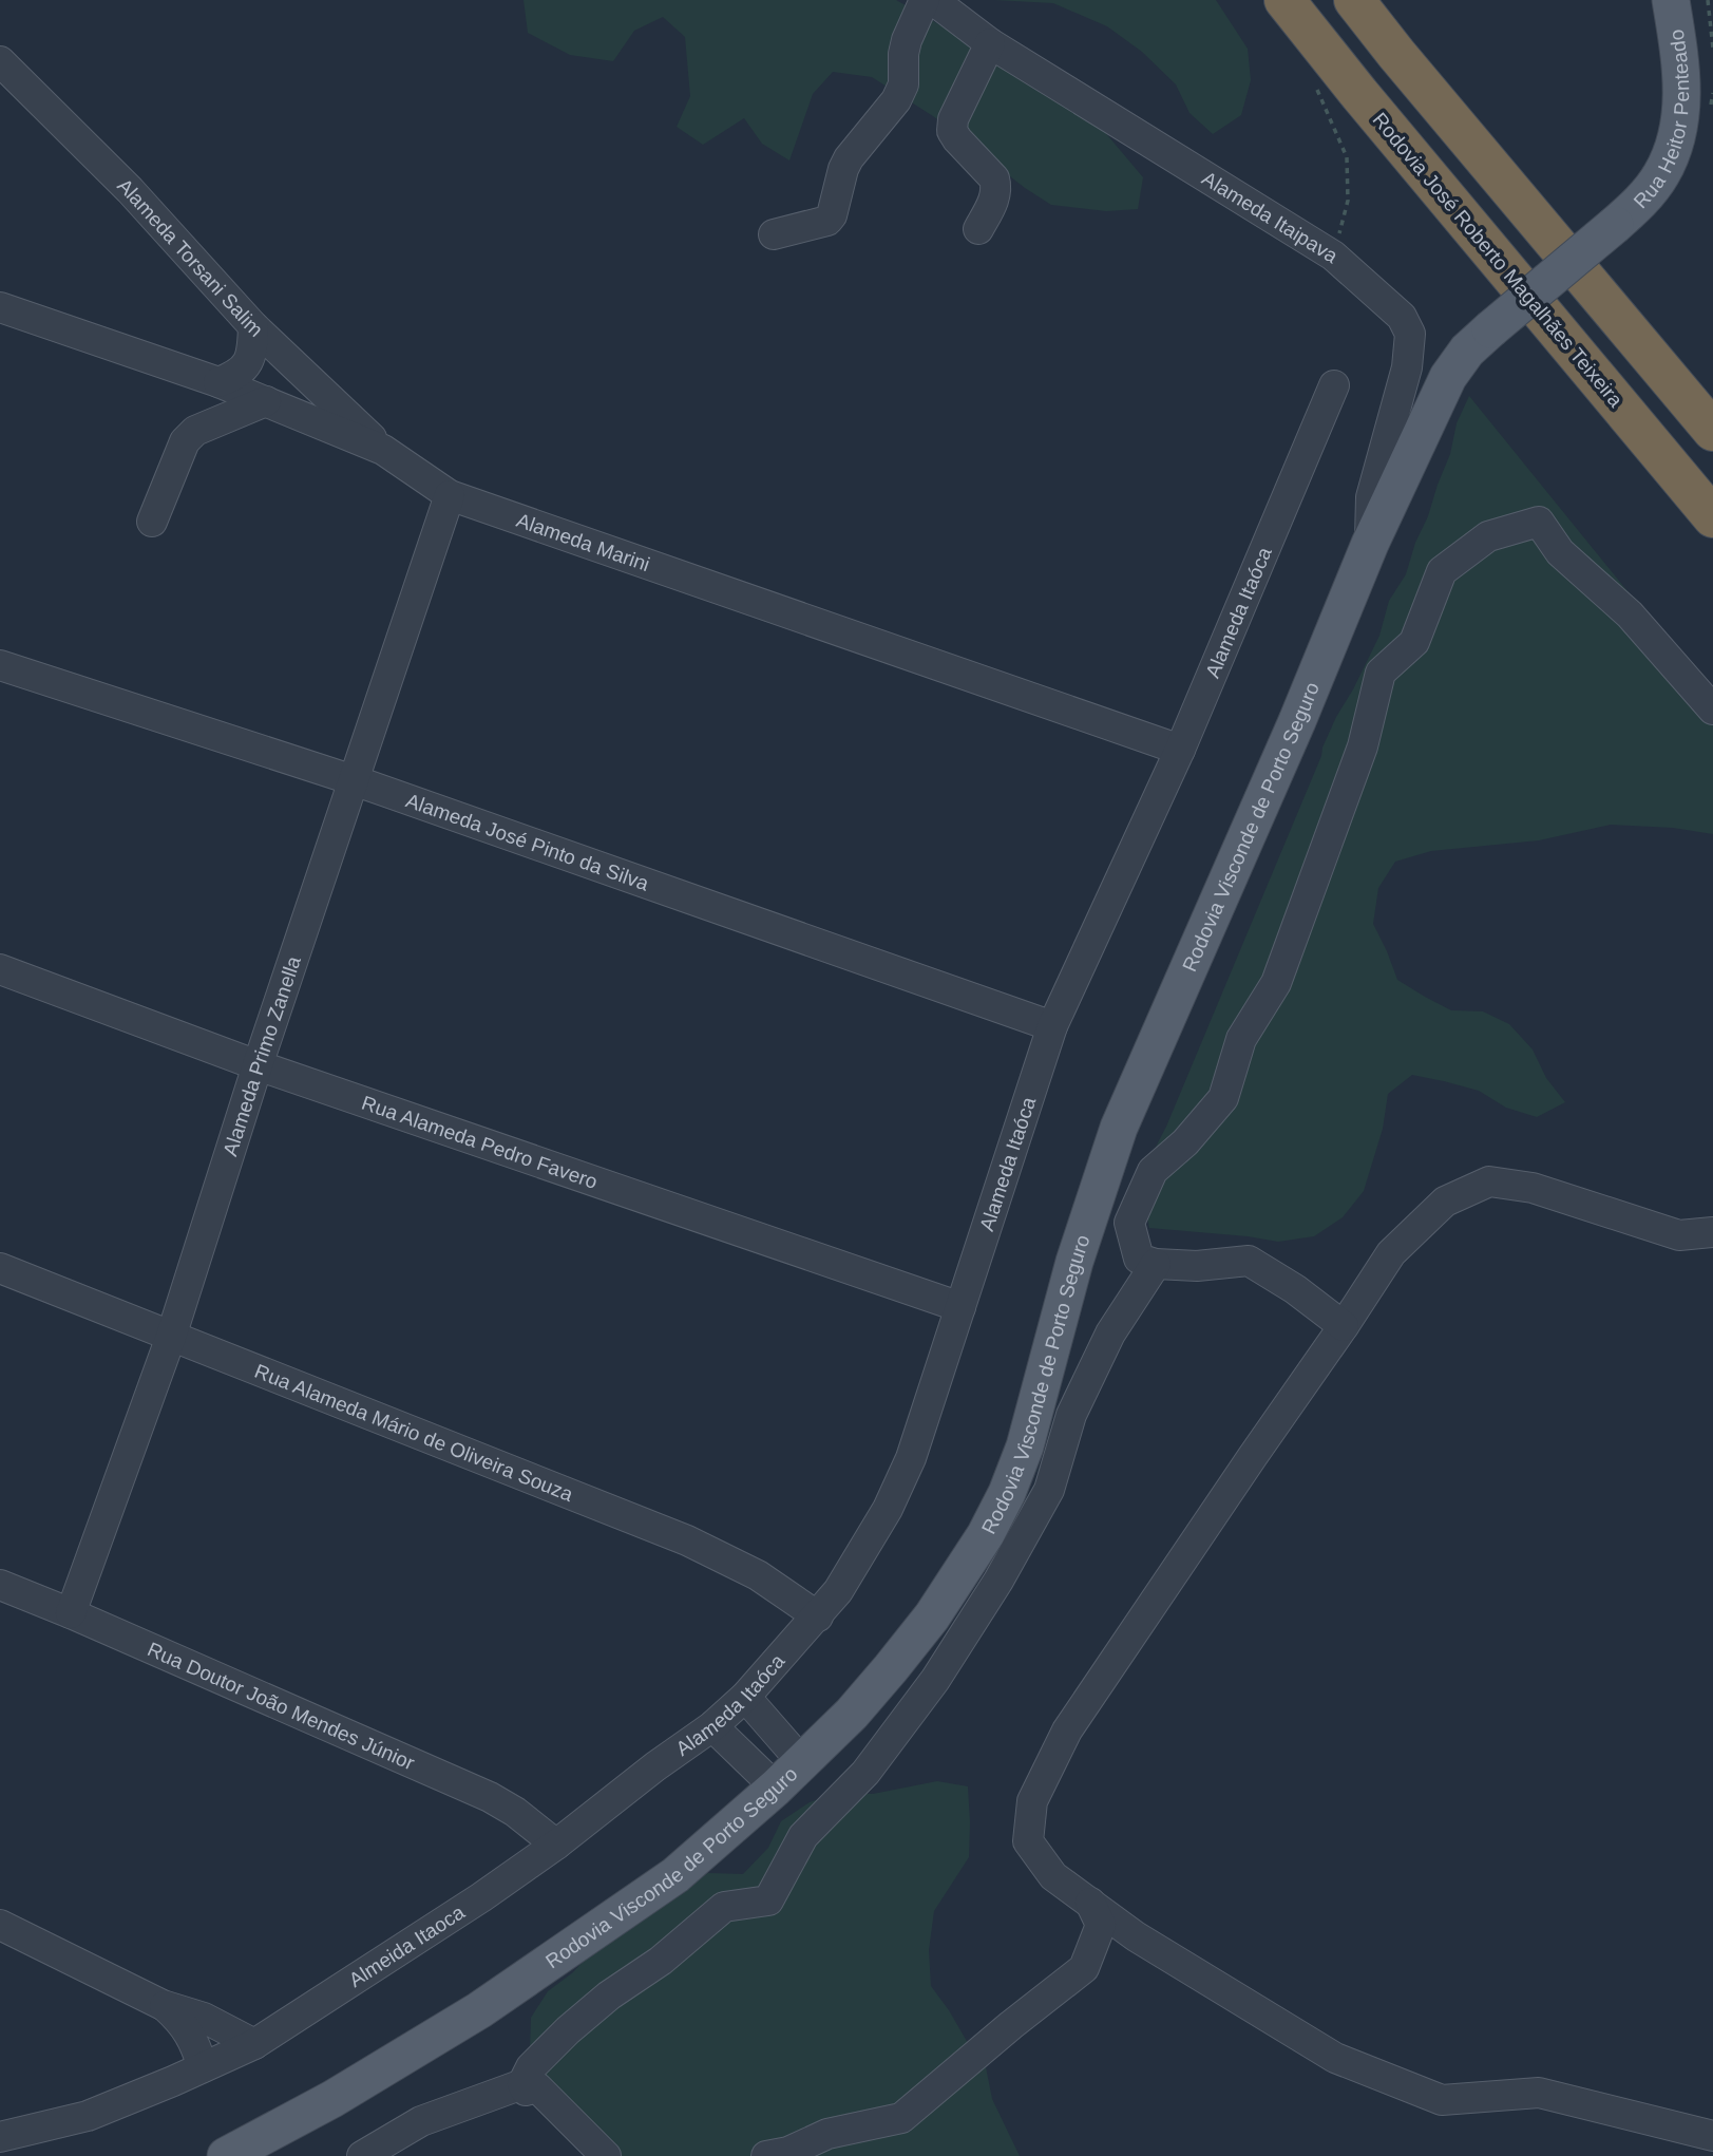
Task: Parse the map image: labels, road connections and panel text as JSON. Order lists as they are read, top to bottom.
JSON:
{
  "streets": {
    "highway": ["Rodovia José Roberto Magalhães Teixeira"],
    "main road": ["Rua Heitor Penteado", "Rodovia Visconde de Porto Seguro"],
    "street": [
      "Alameda Itaipava",
      "Alameda Torsani Salim",
      "Alameda Marini",
      "Alameda Itaóca",
      "Alameda José Pinto da Silva",
      "Alameda Primo Zanella",
      "Rua Alameda Pedro Favero",
      "Rua Alameda Mário de Oliveira Souza",
      "Rua Doutor João Mendes Júnior",
      "Almeida Itaoca"
    ]
  },
  "crossings": [
    ["Rua Heitor Penteado", "Rodovia Visconde de Porto Seguro"],
    ["Alameda Itaipava", "Rodovia Visconde de Porto Seguro"],
    ["Alameda Torsani Salim", "Alameda Marini"],
    ["Alameda Marini", "Alameda Itaóca"],
    ["Alameda Marini", "Alameda Primo Zanella"],
    ["Alameda Itaóca", "Alameda José Pinto da Silva"],
    ["Alameda Itaóca", "Rua Alameda Pedro Favero"],
    ["Alameda Itaóca", "Rua Alameda Mário de Oliveira Souza"],
    ["Alameda Itaóca", "Rua Doutor João Mendes Júnior"],
    ["Alameda Itaóca", "Almeida Itaoca"],
    ["Alameda José Pinto da Silva", "Alameda Primo Zanella"],
    ["Alameda Primo Zanella", "Rua Alameda Pedro Favero"],
    ["Alameda Primo Zanella", "Rua Alameda Mário de Oliveira Souza"],
    ["Alameda Primo Zanella", "Rua Doutor João Mendes Júnior"],
    ["Rua Doutor João Mendes Júnior", "Almeida Itaoca"]
  ]
}
